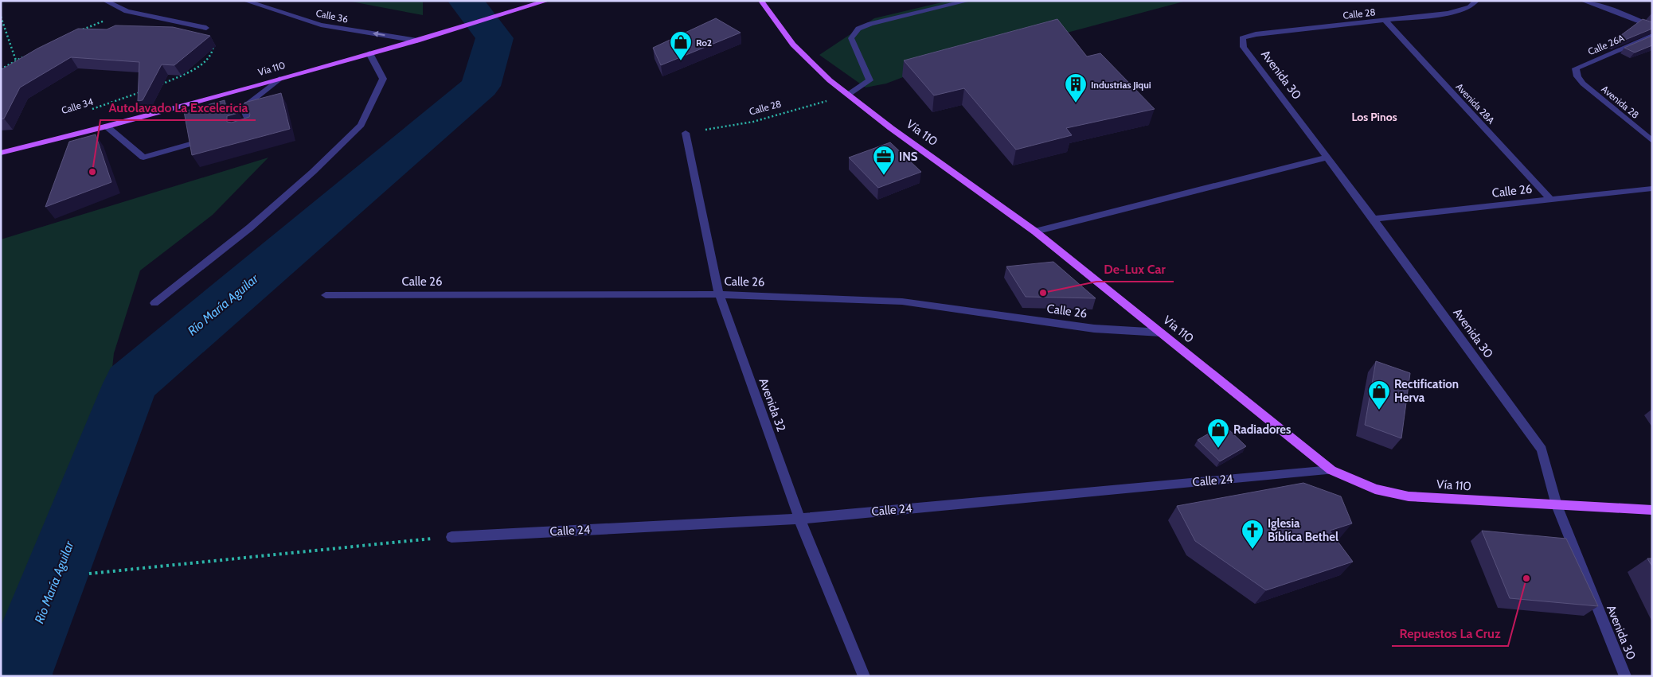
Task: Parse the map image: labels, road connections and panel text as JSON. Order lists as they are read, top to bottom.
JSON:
{
  "streets": {
    "main road": ["Vía 110"],
    "street": [
      "Calle 28",
      "Calle 36",
      "Calle 26A",
      "Avenida 30",
      "Avenida 28",
      "Avenida 28A",
      "Calle 26",
      "Avenida 32",
      "Calle 24"
    ],
    "path": ["Calle 34"]
  },
  "crossings": [
    ["Calle 28", "Vía 110"],
    ["Calle 28", "Avenida 30"],
    ["Calle 28", "Avenida 28A"],
    ["Calle 28", "Avenida 32"],
    ["Calle 36", "Vía 110"],
    ["Calle 26A", "Avenida 28"],
    ["Vía 110", "Avenida 30"],
    ["Vía 110", "Calle 26"],
    ["Vía 110", "Calle 24"],
    ["Avenida 30", "Calle 26"],
    ["Avenida 28A", "Calle 26"],
    ["Calle 26", "Avenida 32"],
    ["Avenida 32", "Calle 24"]
  ],
  "one_way": ["Calle 36"],
  "districts": ["Los Pinos"],
  "water": ["Río María Aguilar"],
  "places": {
    "shop": ["Ro2", "Rectification Herva", "Radiadores"],
    "building": ["Industrias Jiqui"],
    "other": ["Autolavado La Excelericia", "De-Lux Car", "Repuestos La Cruz"],
    "office": ["INS"],
    "church": ["Iglesia Bíblíca Bethel"]
  }
}
